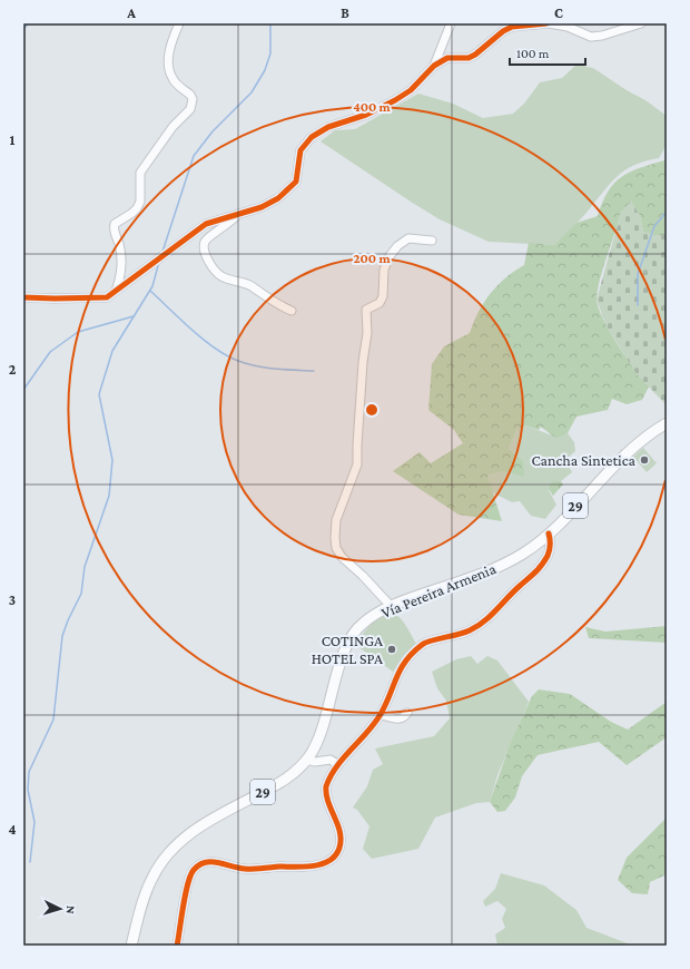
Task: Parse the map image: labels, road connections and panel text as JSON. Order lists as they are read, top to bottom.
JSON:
{
  "streets": {
    "main road": ["29", "Vía Pereira Armenia"]
  },
  "places": ["Cancha Sintetica", "COTINGA HOTEL SPA"],
  "scale_bar": "100 m",
  "north": "right",
  "grid": {
    "columns": ["A", "B", "C"],
    "rows": [
      "1",
      "2",
      "3",
      "4"
    ]
  },
  "rings": ["400 m", "200 m"]
}
